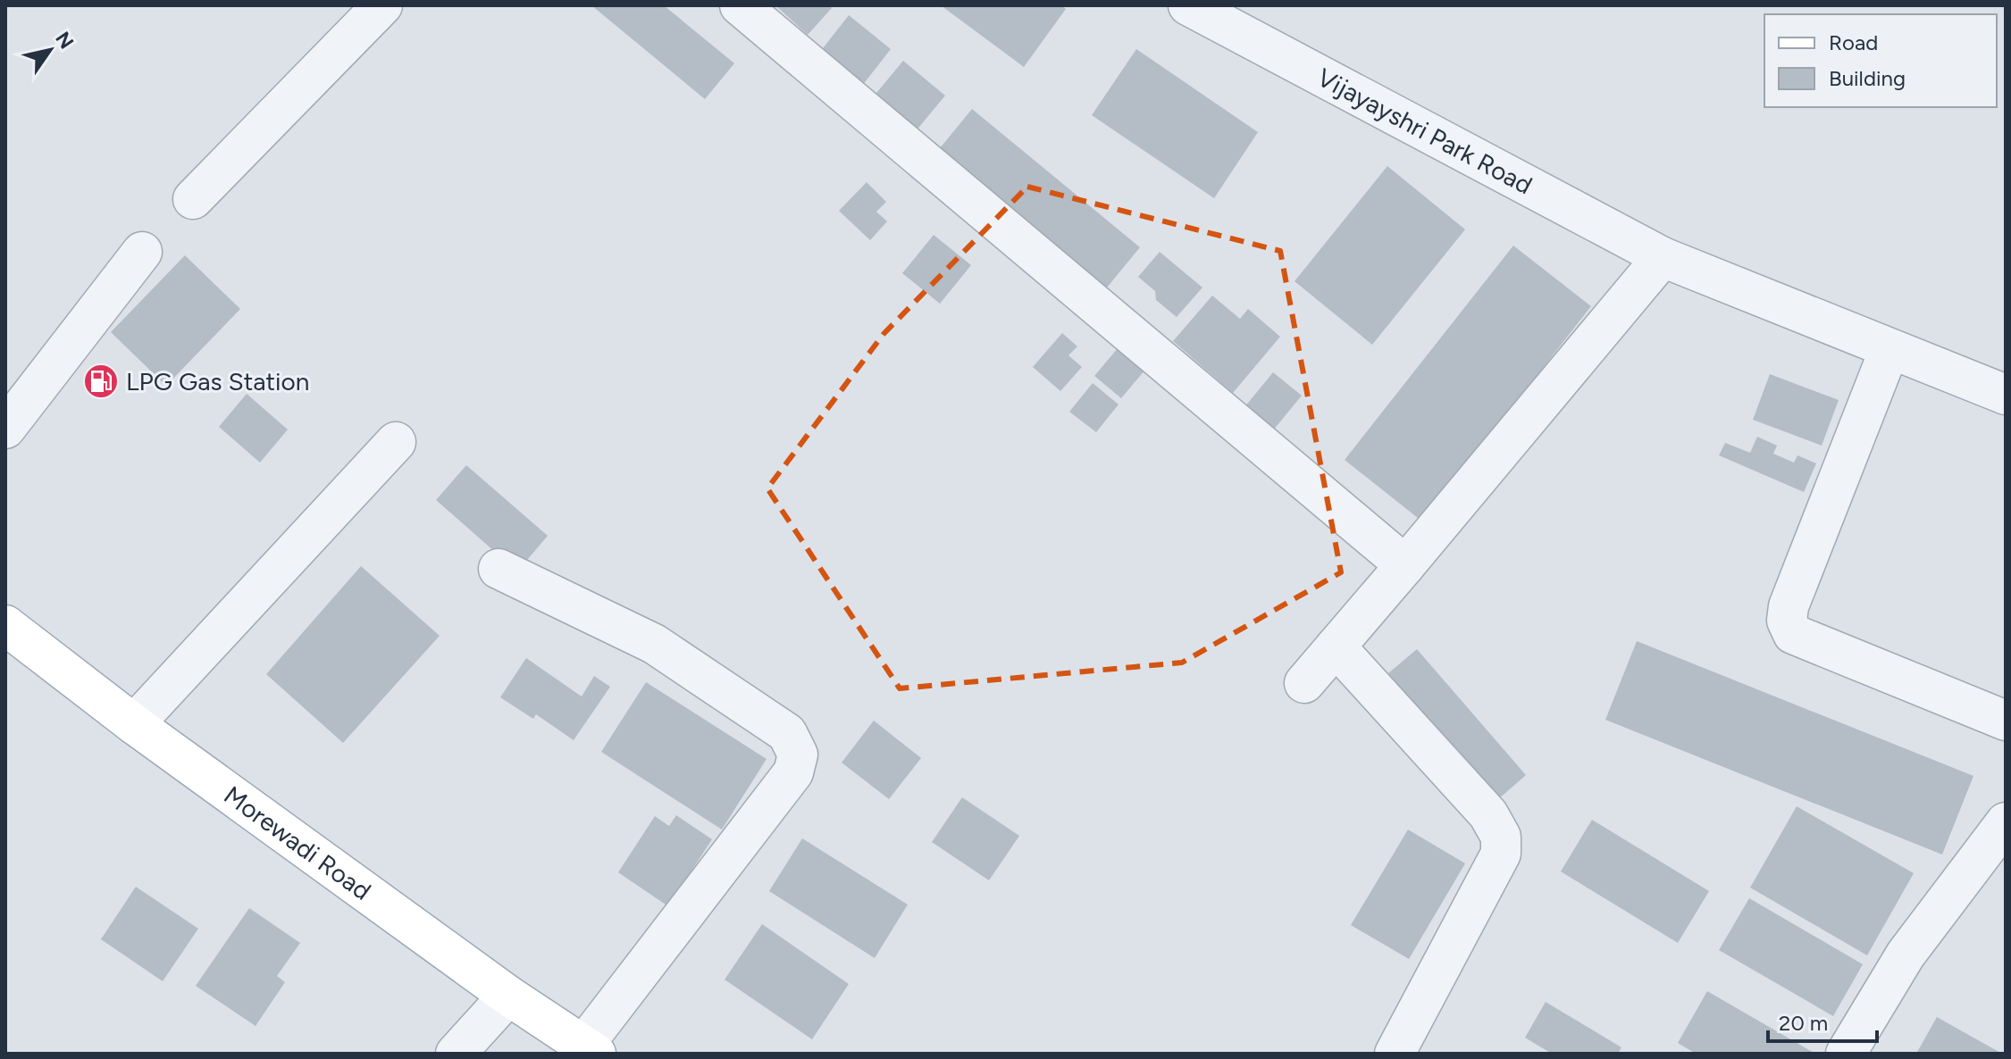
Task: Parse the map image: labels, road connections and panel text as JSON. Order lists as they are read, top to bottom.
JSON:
{
  "streets": {
    "main road": ["Morewadi Road"],
    "street": ["Vijayayshri Park Road"]
  },
  "places": {
    "fuel station": ["LPG Gas Station"]
  },
  "legend": ["Road", "Building"],
  "scale_bar": "20 m",
  "north": "top right"
}
